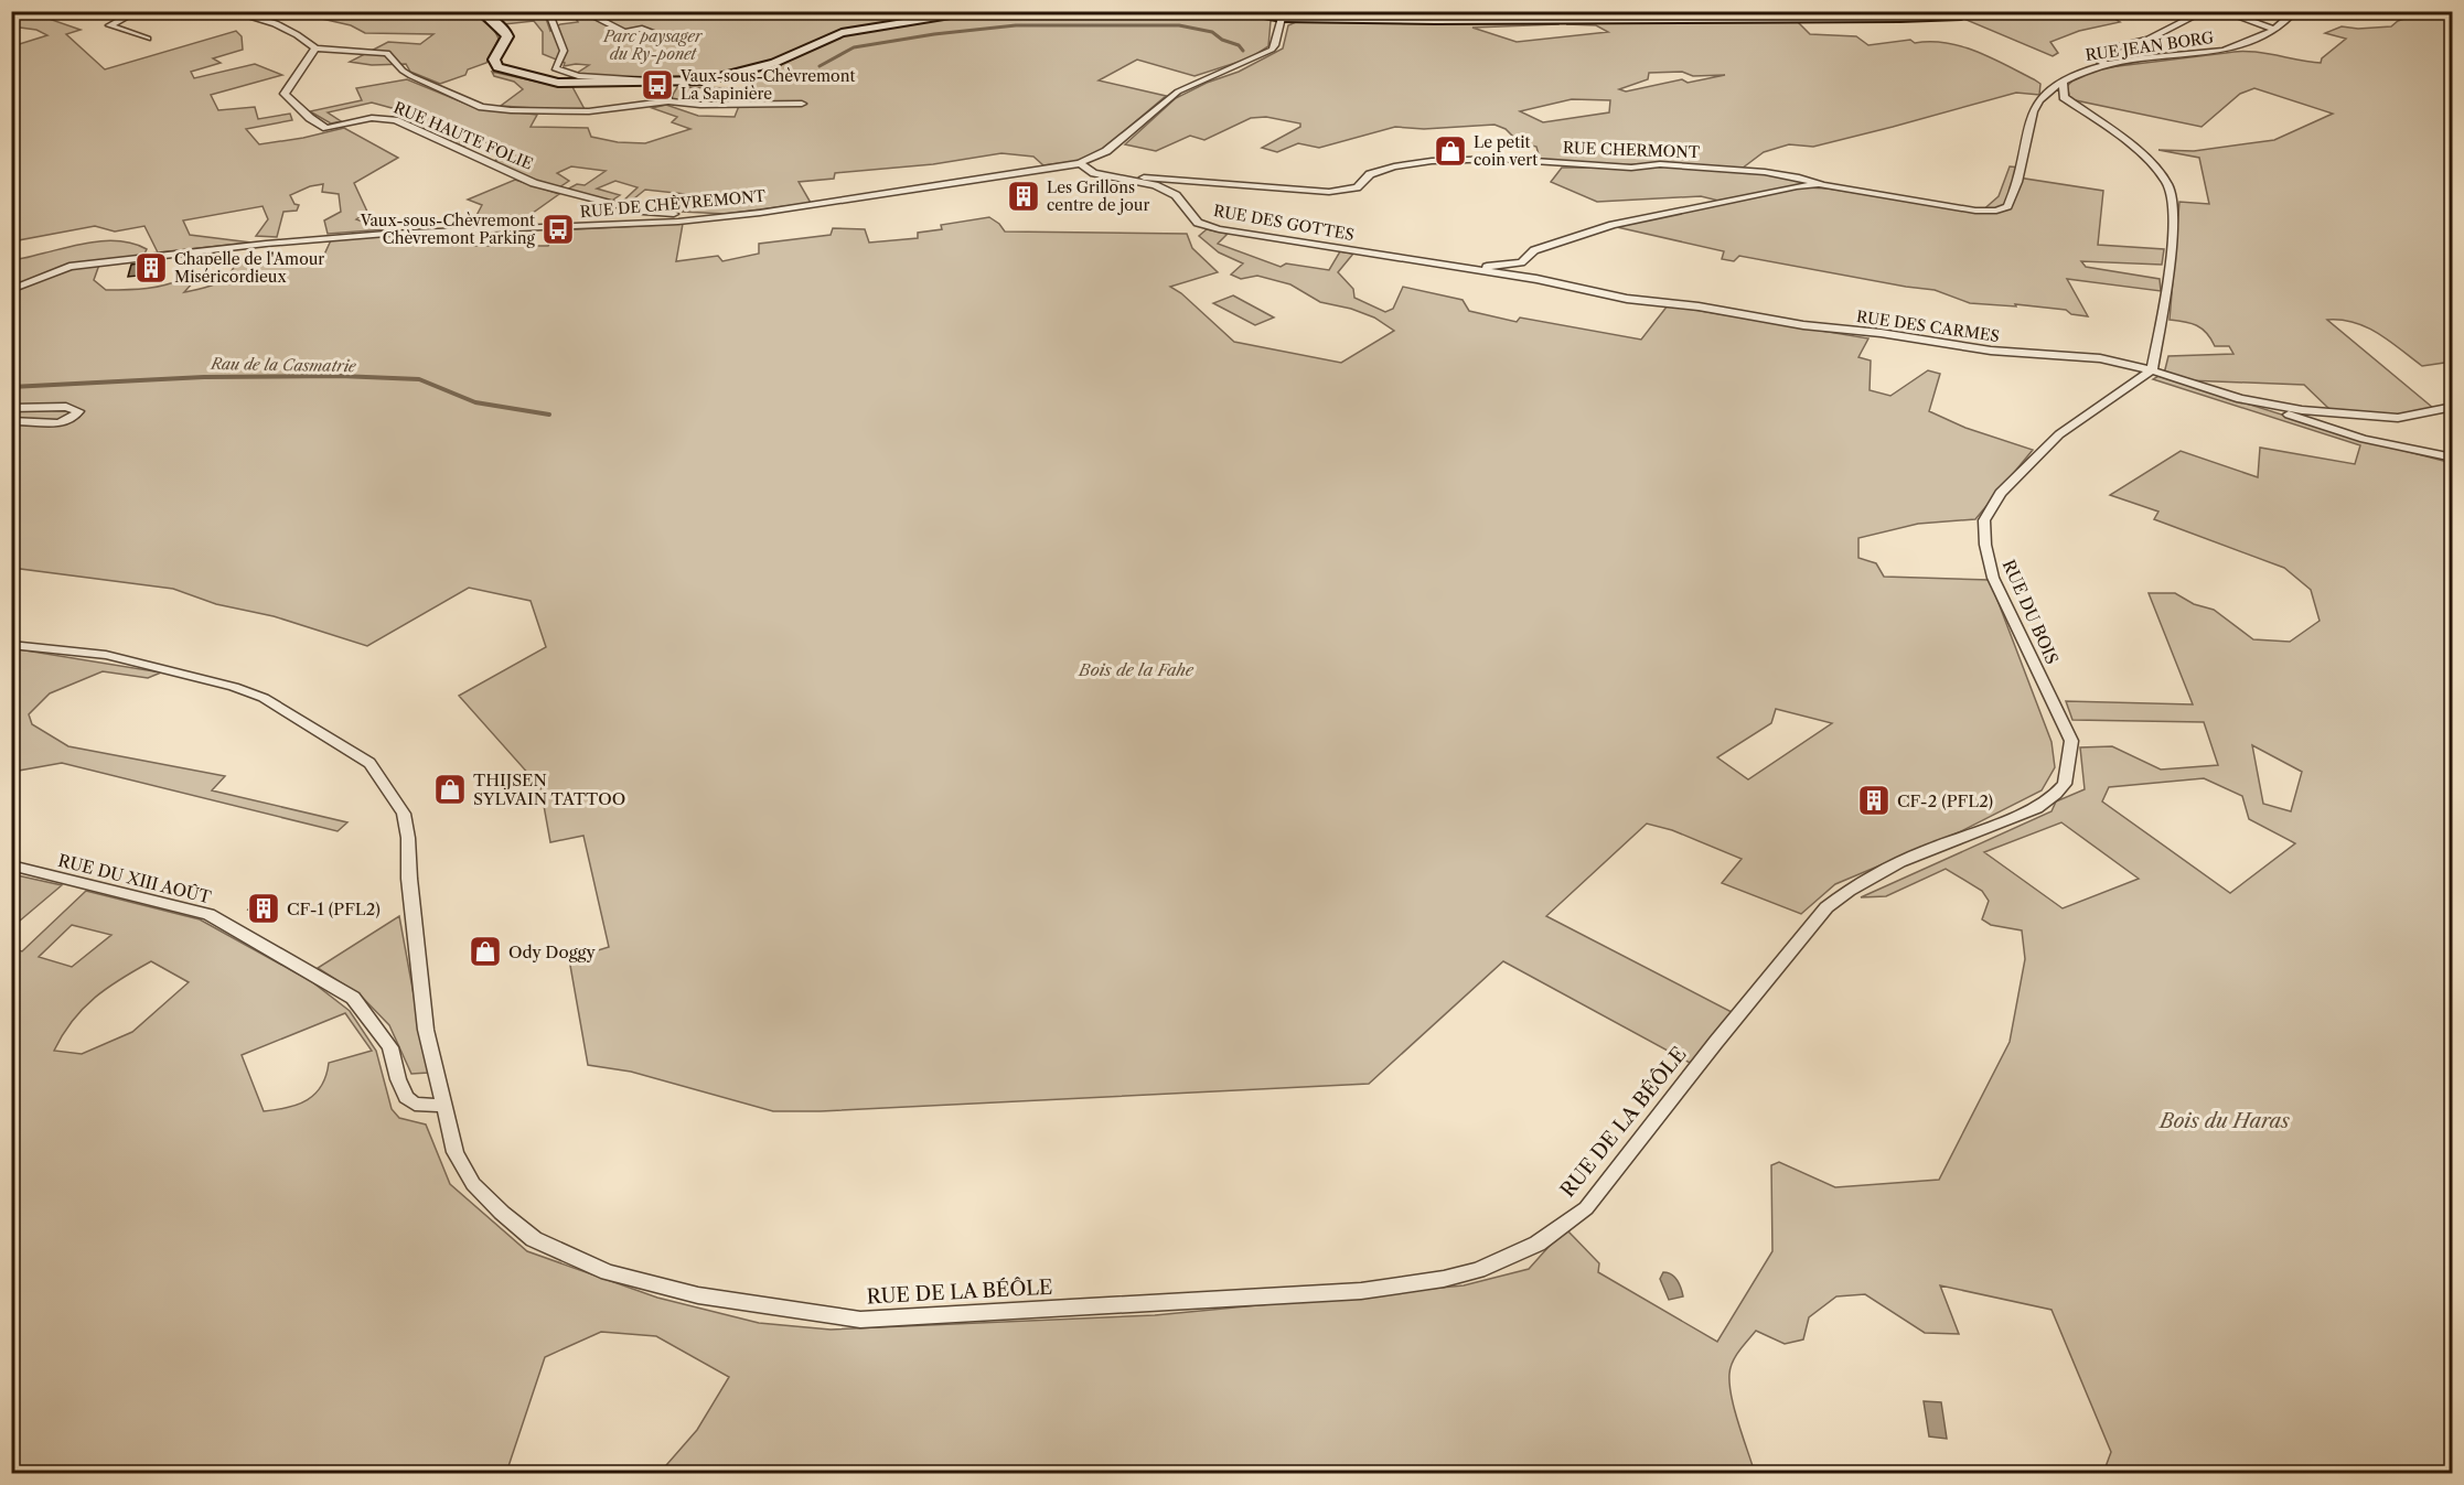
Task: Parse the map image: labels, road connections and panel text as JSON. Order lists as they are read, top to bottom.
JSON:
{
  "streets": {
    "street": [
      "RUE JEAN BORG",
      "RUE HAUTE FOLIE",
      "RUE CHERMONT",
      "RUE DE CHÈVREMONT",
      "RUE DES GOTTES",
      "RUE DES CARMES",
      "RUE DU BOIS",
      "RUE DU XIII AOÛT",
      "RUE DE LA BÉÔLE"
    ]
  },
  "crossings": [
    ["RUE HAUTE FOLIE", "RUE DE CHÈVREMONT"],
    ["RUE CHERMONT", "RUE DES GOTTES"],
    ["RUE DE CHÈVREMONT", "RUE DES GOTTES"],
    ["RUE DES GOTTES", "RUE DES CARMES"],
    ["RUE DES CARMES", "RUE DU BOIS"],
    ["RUE DU BOIS", "RUE DE LA BÉÔLE"],
    ["RUE DU XIII AOÛT", "RUE DE LA BÉÔLE"]
  ],
  "water": ["Rau de la Casmatrie"],
  "parks": ["Parc paysager du Ry-ponet", "Bois de la Fahe", "Bois du Haras"],
  "places": {
    "bus stop": ["Vaux-sous-Chèvremont La Sapinière", "Vaux-sous-Chèvremont Chèvremont Parking"],
    "shop": ["Le petit coin vert", "THIJSEN SYLVAIN TATTOO", "Ody Doggy"],
    "building": [
      "Les Grillons centre de jour",
      "Chapelle de l'Amour Miséricordieux",
      "CF-2 (PFL2)",
      "CF-1 (PFL2)"
    ]
  }
}
